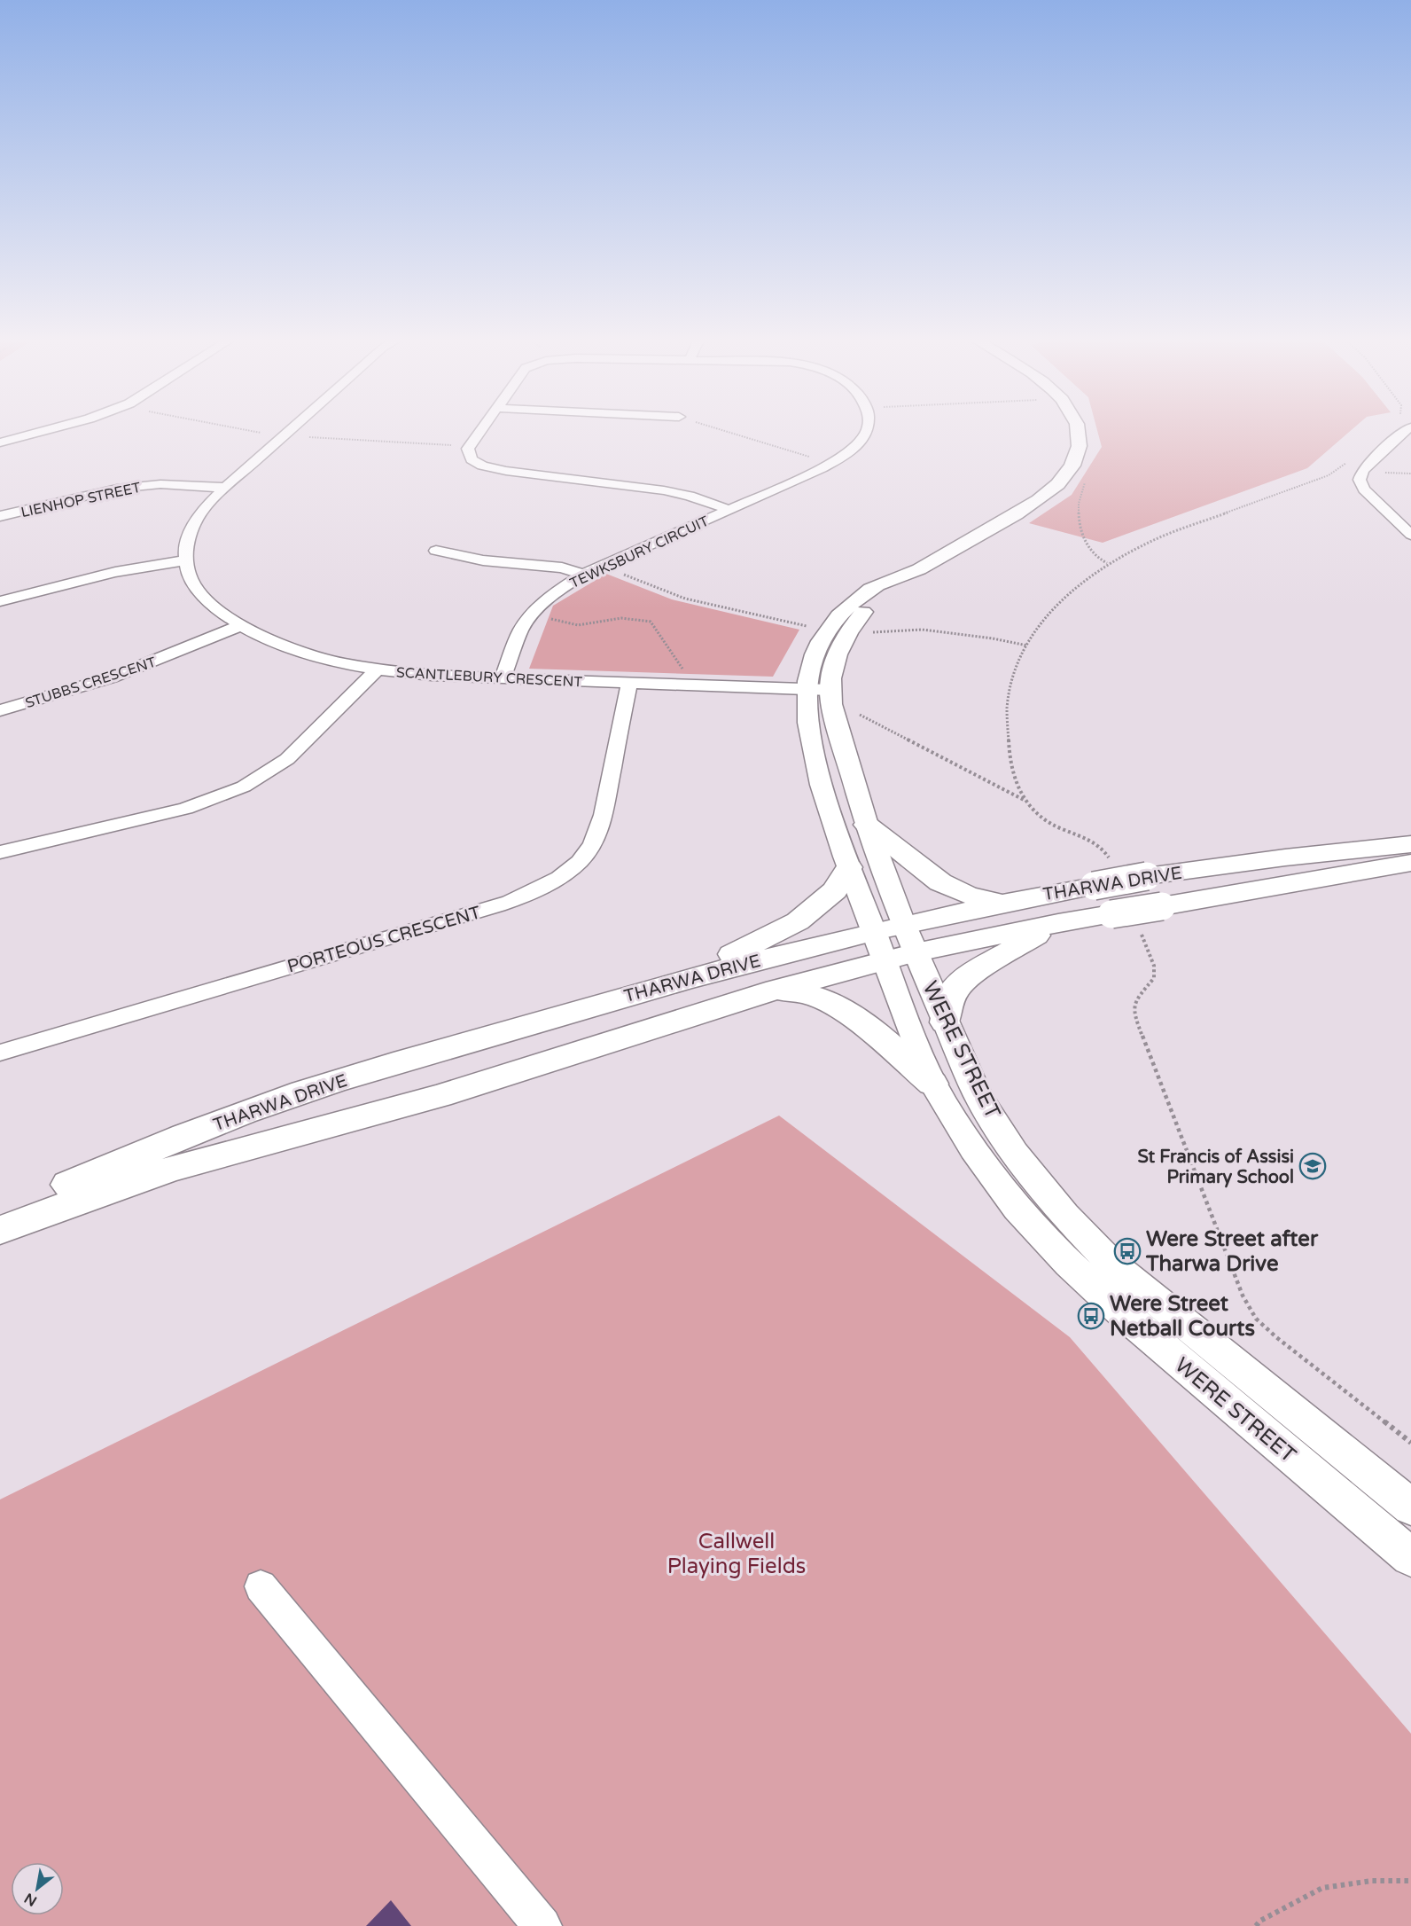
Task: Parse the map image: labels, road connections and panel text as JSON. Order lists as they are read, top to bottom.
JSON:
{
  "streets": {
    "main road": ["THARWA DRIVE"],
    "street": [
      "LIENHOP STREET",
      "TEWKSBURY CIRCUIT",
      "SCANTLEBURY CRESCENT",
      "STUBBS CRESCENT",
      "PORTEOUS CRESCENT",
      "WERE STREET"
    ]
  },
  "crossings": [
    ["LIENHOP STREET", "SCANTLEBURY CRESCENT"],
    ["TEWKSBURY CIRCUIT", "SCANTLEBURY CRESCENT"],
    ["SCANTLEBURY CRESCENT", "STUBBS CRESCENT"],
    ["SCANTLEBURY CRESCENT", "PORTEOUS CRESCENT"],
    ["SCANTLEBURY CRESCENT", "WERE STREET"],
    ["THARWA DRIVE", "WERE STREET"]
  ],
  "parks": ["Callwell Playing Fields"],
  "places": {
    "school or university": ["St Francis of Assisi Primary School"],
    "bus stop": ["Were Street after Tharwa Drive", "Were Street Netball Courts"]
  },
  "north": "bottom left"
}
